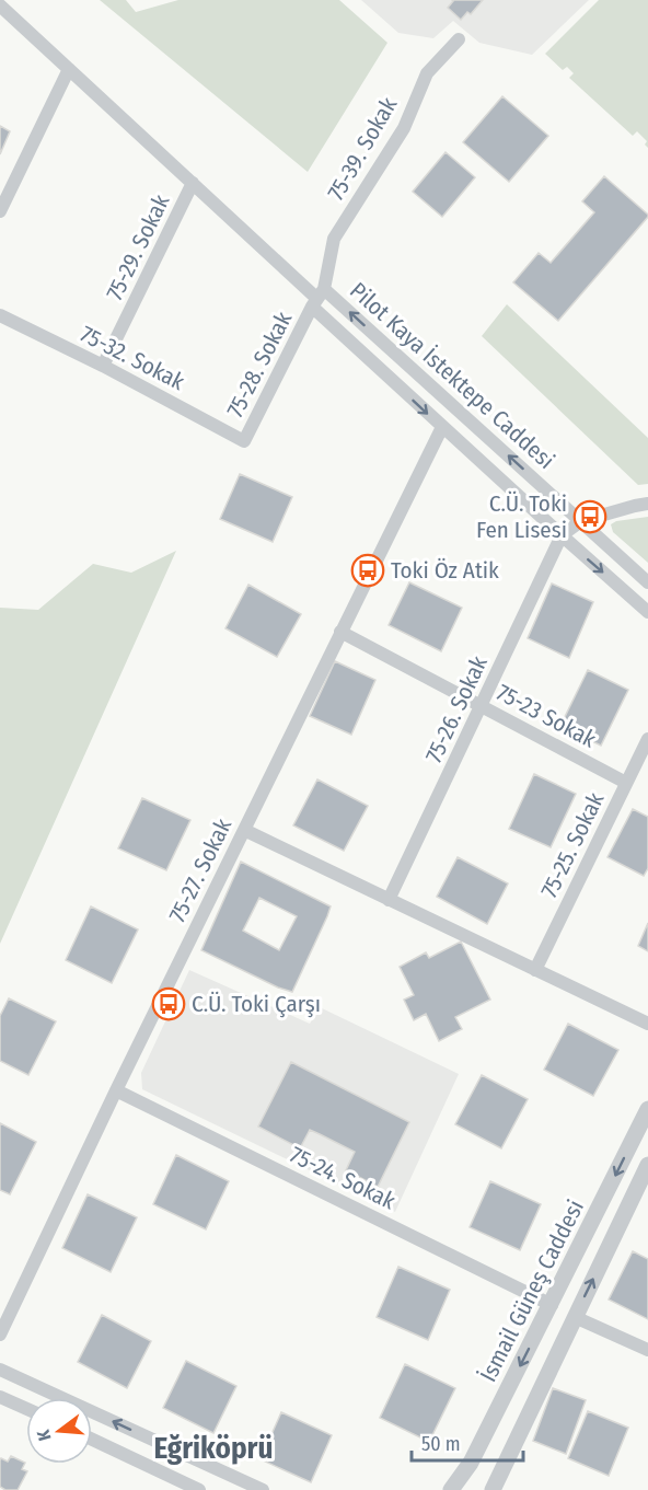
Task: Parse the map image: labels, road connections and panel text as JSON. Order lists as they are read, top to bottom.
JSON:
{
  "streets": {
    "street": [
      "75-39. Sokak",
      "75-29. Sokak",
      "75-32. Sokak",
      "75-28. Sokak",
      "Pilot Kaya İstektepe Caddesi",
      "75-26. Sokak",
      "75-23 Sokak",
      "75-25. Sokak",
      "75-27. Sokak",
      "75-24. Sokak",
      "İsmail Güneş Caddesi"
    ]
  },
  "crossings": [
    ["75-39. Sokak", "75-28. Sokak"],
    ["75-39. Sokak", "Pilot Kaya İstektepe Caddesi"],
    ["75-29. Sokak", "75-32. Sokak"],
    ["75-29. Sokak", "Pilot Kaya İstektepe Caddesi"],
    ["75-32. Sokak", "75-28. Sokak"],
    ["75-28. Sokak", "Pilot Kaya İstektepe Caddesi"],
    ["Pilot Kaya İstektepe Caddesi", "75-26. Sokak"],
    ["Pilot Kaya İstektepe Caddesi", "75-27. Sokak"],
    ["75-26. Sokak", "75-23 Sokak"],
    ["75-23 Sokak", "75-25. Sokak"],
    ["75-23 Sokak", "75-27. Sokak"],
    ["75-27. Sokak", "75-24. Sokak"],
    ["75-24. Sokak", "İsmail Güneş Caddesi"]
  ],
  "districts": ["Eğriköprü"],
  "places": {
    "bus stop": ["C.Ü. Toki Fen Lisesi", "Toki Öz Atik", "C.Ü. Toki Çarşı"]
  },
  "scale_bar": "50 m",
  "north": "left"
}
